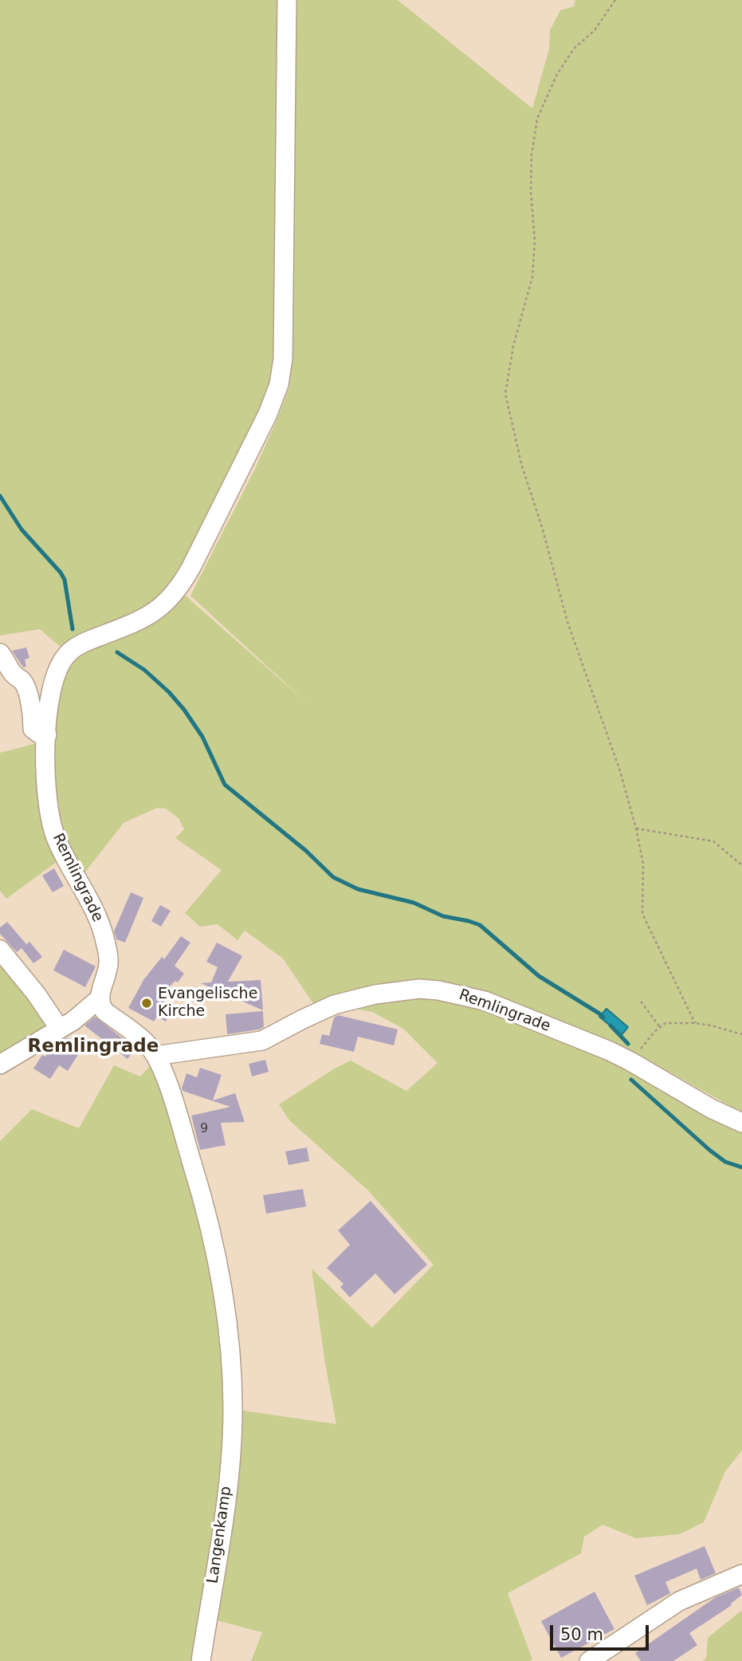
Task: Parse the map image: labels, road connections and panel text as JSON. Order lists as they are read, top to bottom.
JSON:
{
  "streets": {
    "street": ["Remlingrade", "Langenkamp"]
  },
  "crossings": [
    ["Remlingrade", "Langenkamp"]
  ],
  "districts": ["Remlingrade"],
  "places": ["Evangelische Kirche"],
  "house_numbers": ["9"],
  "scale_bar": "50 m"
}
